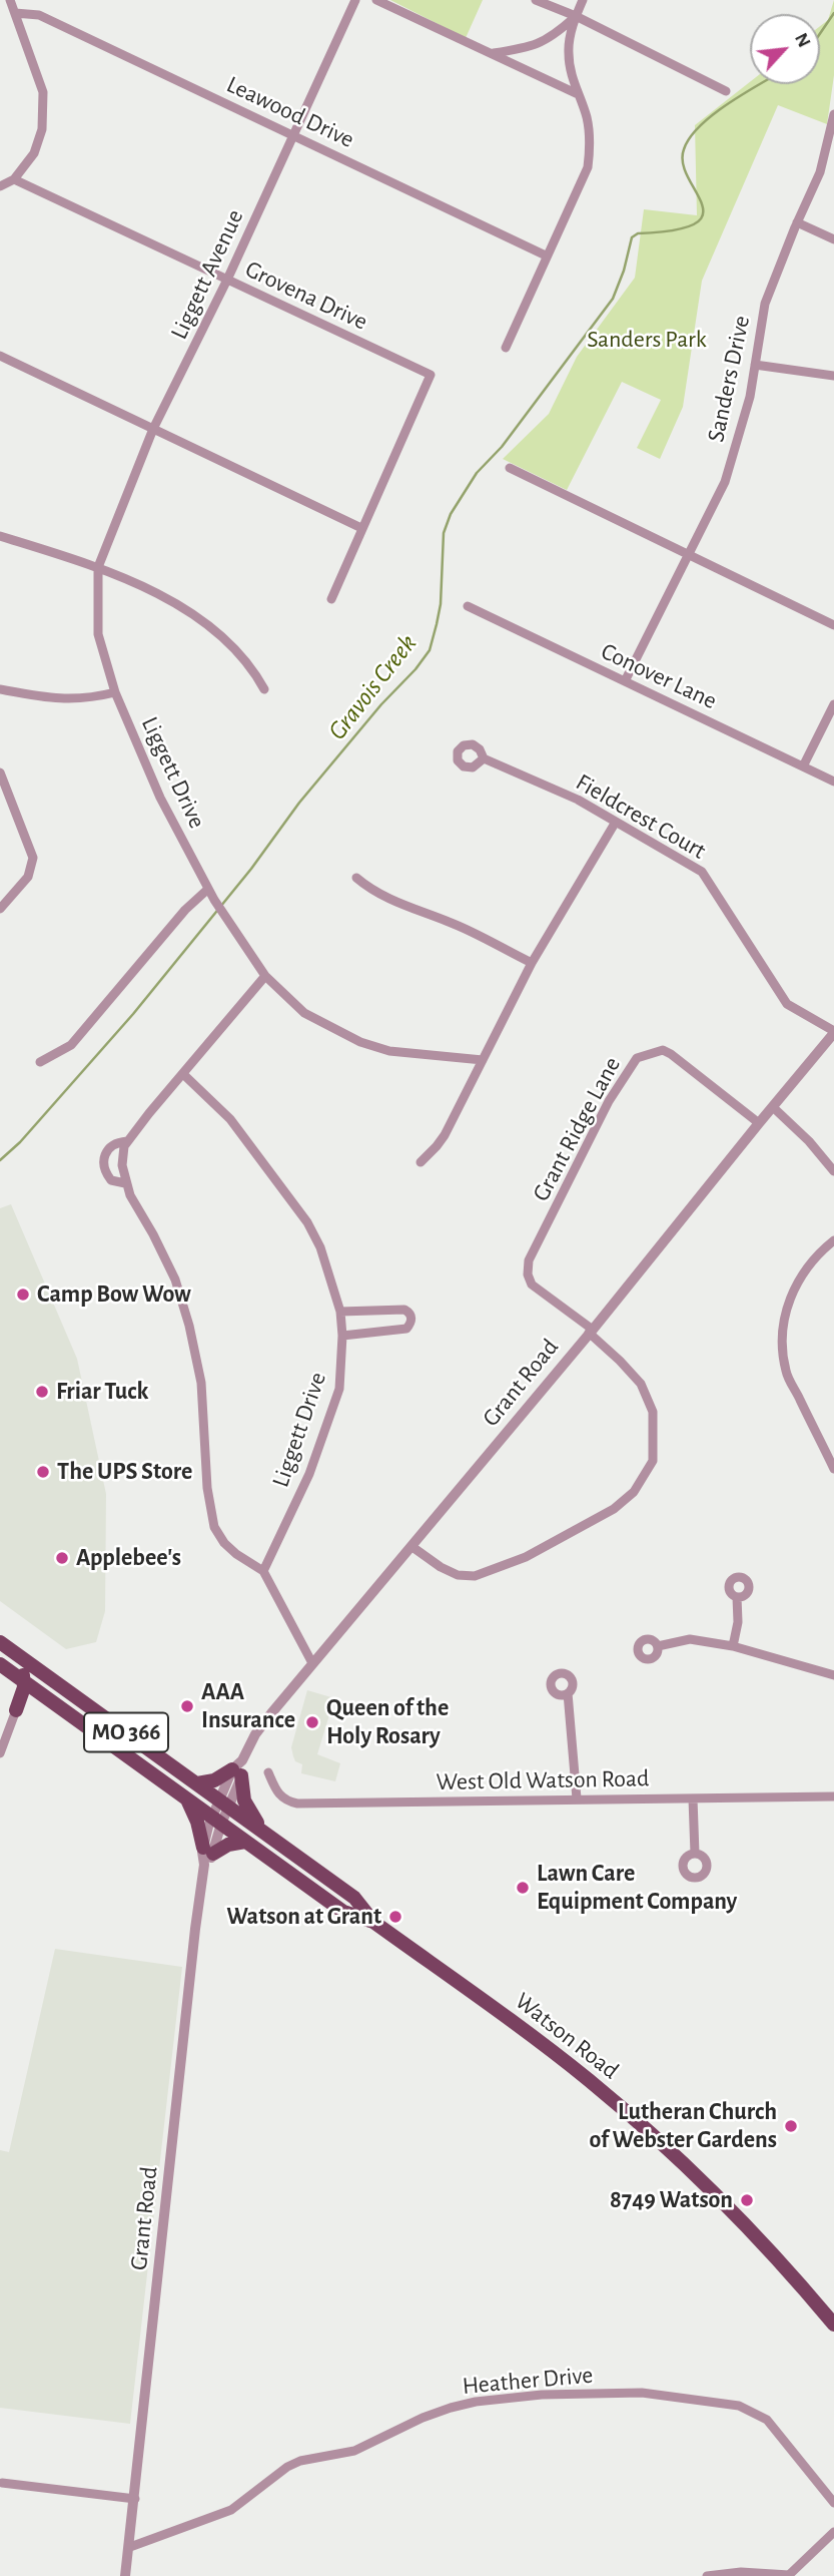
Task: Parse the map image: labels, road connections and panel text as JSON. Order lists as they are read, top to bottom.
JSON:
{
  "streets": {
    "main road": ["MO 366", "Watson Road"],
    "street": [
      "Leawood Drive",
      "Liggett Avenue",
      "Grovena Drive",
      "Sanders Drive",
      "Conover Lane",
      "Liggett Drive",
      "Fieldcrest Court",
      "Grant Ridge Lane",
      "Grant Road",
      "West Old Watson Road",
      "Heather Drive"
    ]
  },
  "crossings": [
    ["Leawood Drive", "Liggett Avenue"],
    ["Liggett Avenue", "Grovena Drive"],
    ["Liggett Avenue", "Liggett Drive"],
    ["Sanders Drive", "Conover Lane"],
    ["Fieldcrest Court", "Grant Road"],
    ["Grant Ridge Lane", "Grant Road"],
    ["Grant Road", "Watson Road"],
    ["Grant Road", "Heather Drive"]
  ],
  "water": ["Gravois Creek"],
  "parks": ["Sanders Park"],
  "places": [
    "Camp Bow Wow",
    "Friar Tuck",
    "The UPS Store",
    "Applebee's",
    "AAA Insurance",
    "Queen of the Holy Rosary",
    "Lawn Care Equipment Company",
    "Watson at Grant",
    "Lutheran Church of Webster Gardens",
    "8749 Watson"
  ],
  "north": "top right"
}
